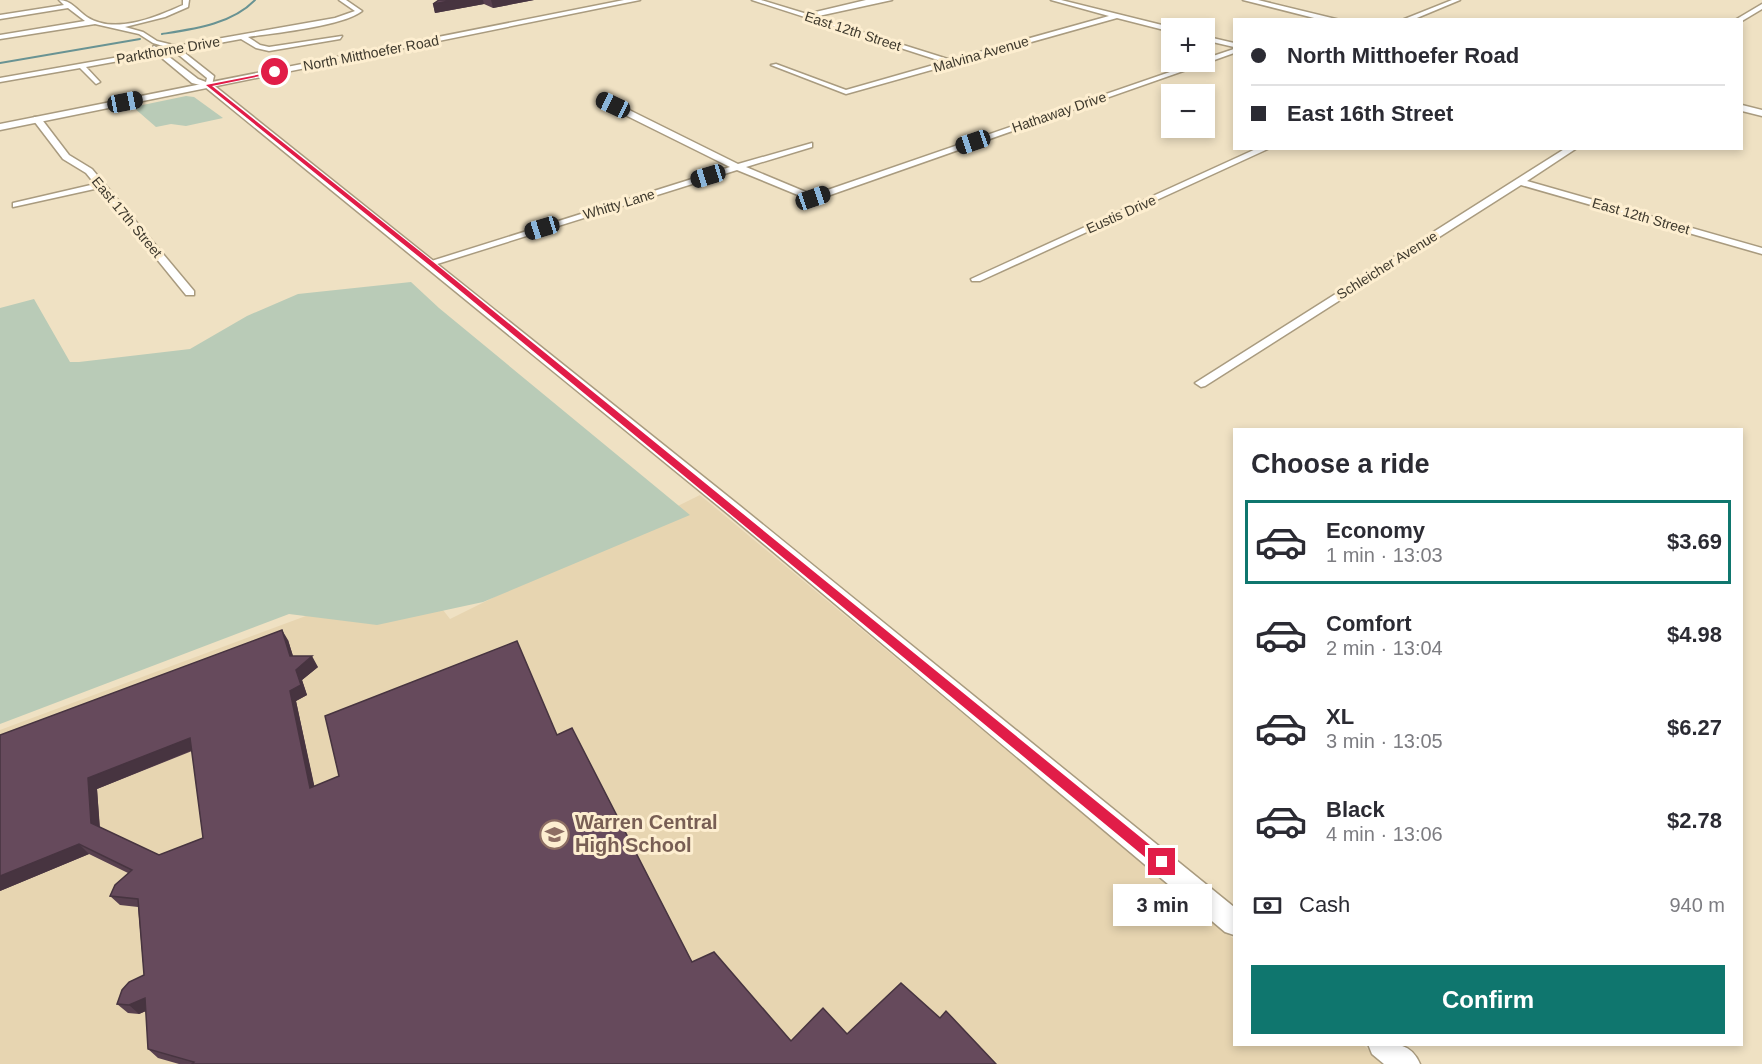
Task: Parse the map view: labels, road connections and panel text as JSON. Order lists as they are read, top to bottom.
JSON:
{
  "streets": {
    "main road": ["North Mitthoefer Road"],
    "street": [
      "East 12th Street",
      "Parkthorne Drive",
      "Malvina Avenue",
      "Hathaway Drive",
      "Whitty Lane",
      "Eustis Drive",
      "East 17th Street",
      "Schleicher Avenue"
    ]
  },
  "crossings": [
    ["East 12th Street", "Malvina Avenue"],
    ["East 12th Street", "Schleicher Avenue"],
    ["North Mitthoefer Road", "East 17th Street"],
    ["Hathaway Drive", "Whitty Lane"]
  ],
  "places": {
    "school or university": ["Warren Central High School"]
  },
  "page": {
    "map_buttons": ["+", "−"],
    "banner": ["North Mitthoefer Road", "East 16th Street"],
    "heading": "Choose a ride",
    "list": [
      {
        "name": "Economy",
        "note": "1 min · 13:03",
        "value": "$3.69"
      },
      {
        "name": "Comfort",
        "note": "2 min · 13:04",
        "value": "$4.98"
      },
      {
        "name": "XL",
        "note": "3 min · 13:05",
        "value": "$6.27"
      },
      {
        "name": "Black",
        "note": "4 min · 13:06",
        "value": "$2.78"
      }
    ],
    "pay": ["Cash", "940 m"],
    "bubble": "3 min",
    "buttons": "Confirm"
  }
}
